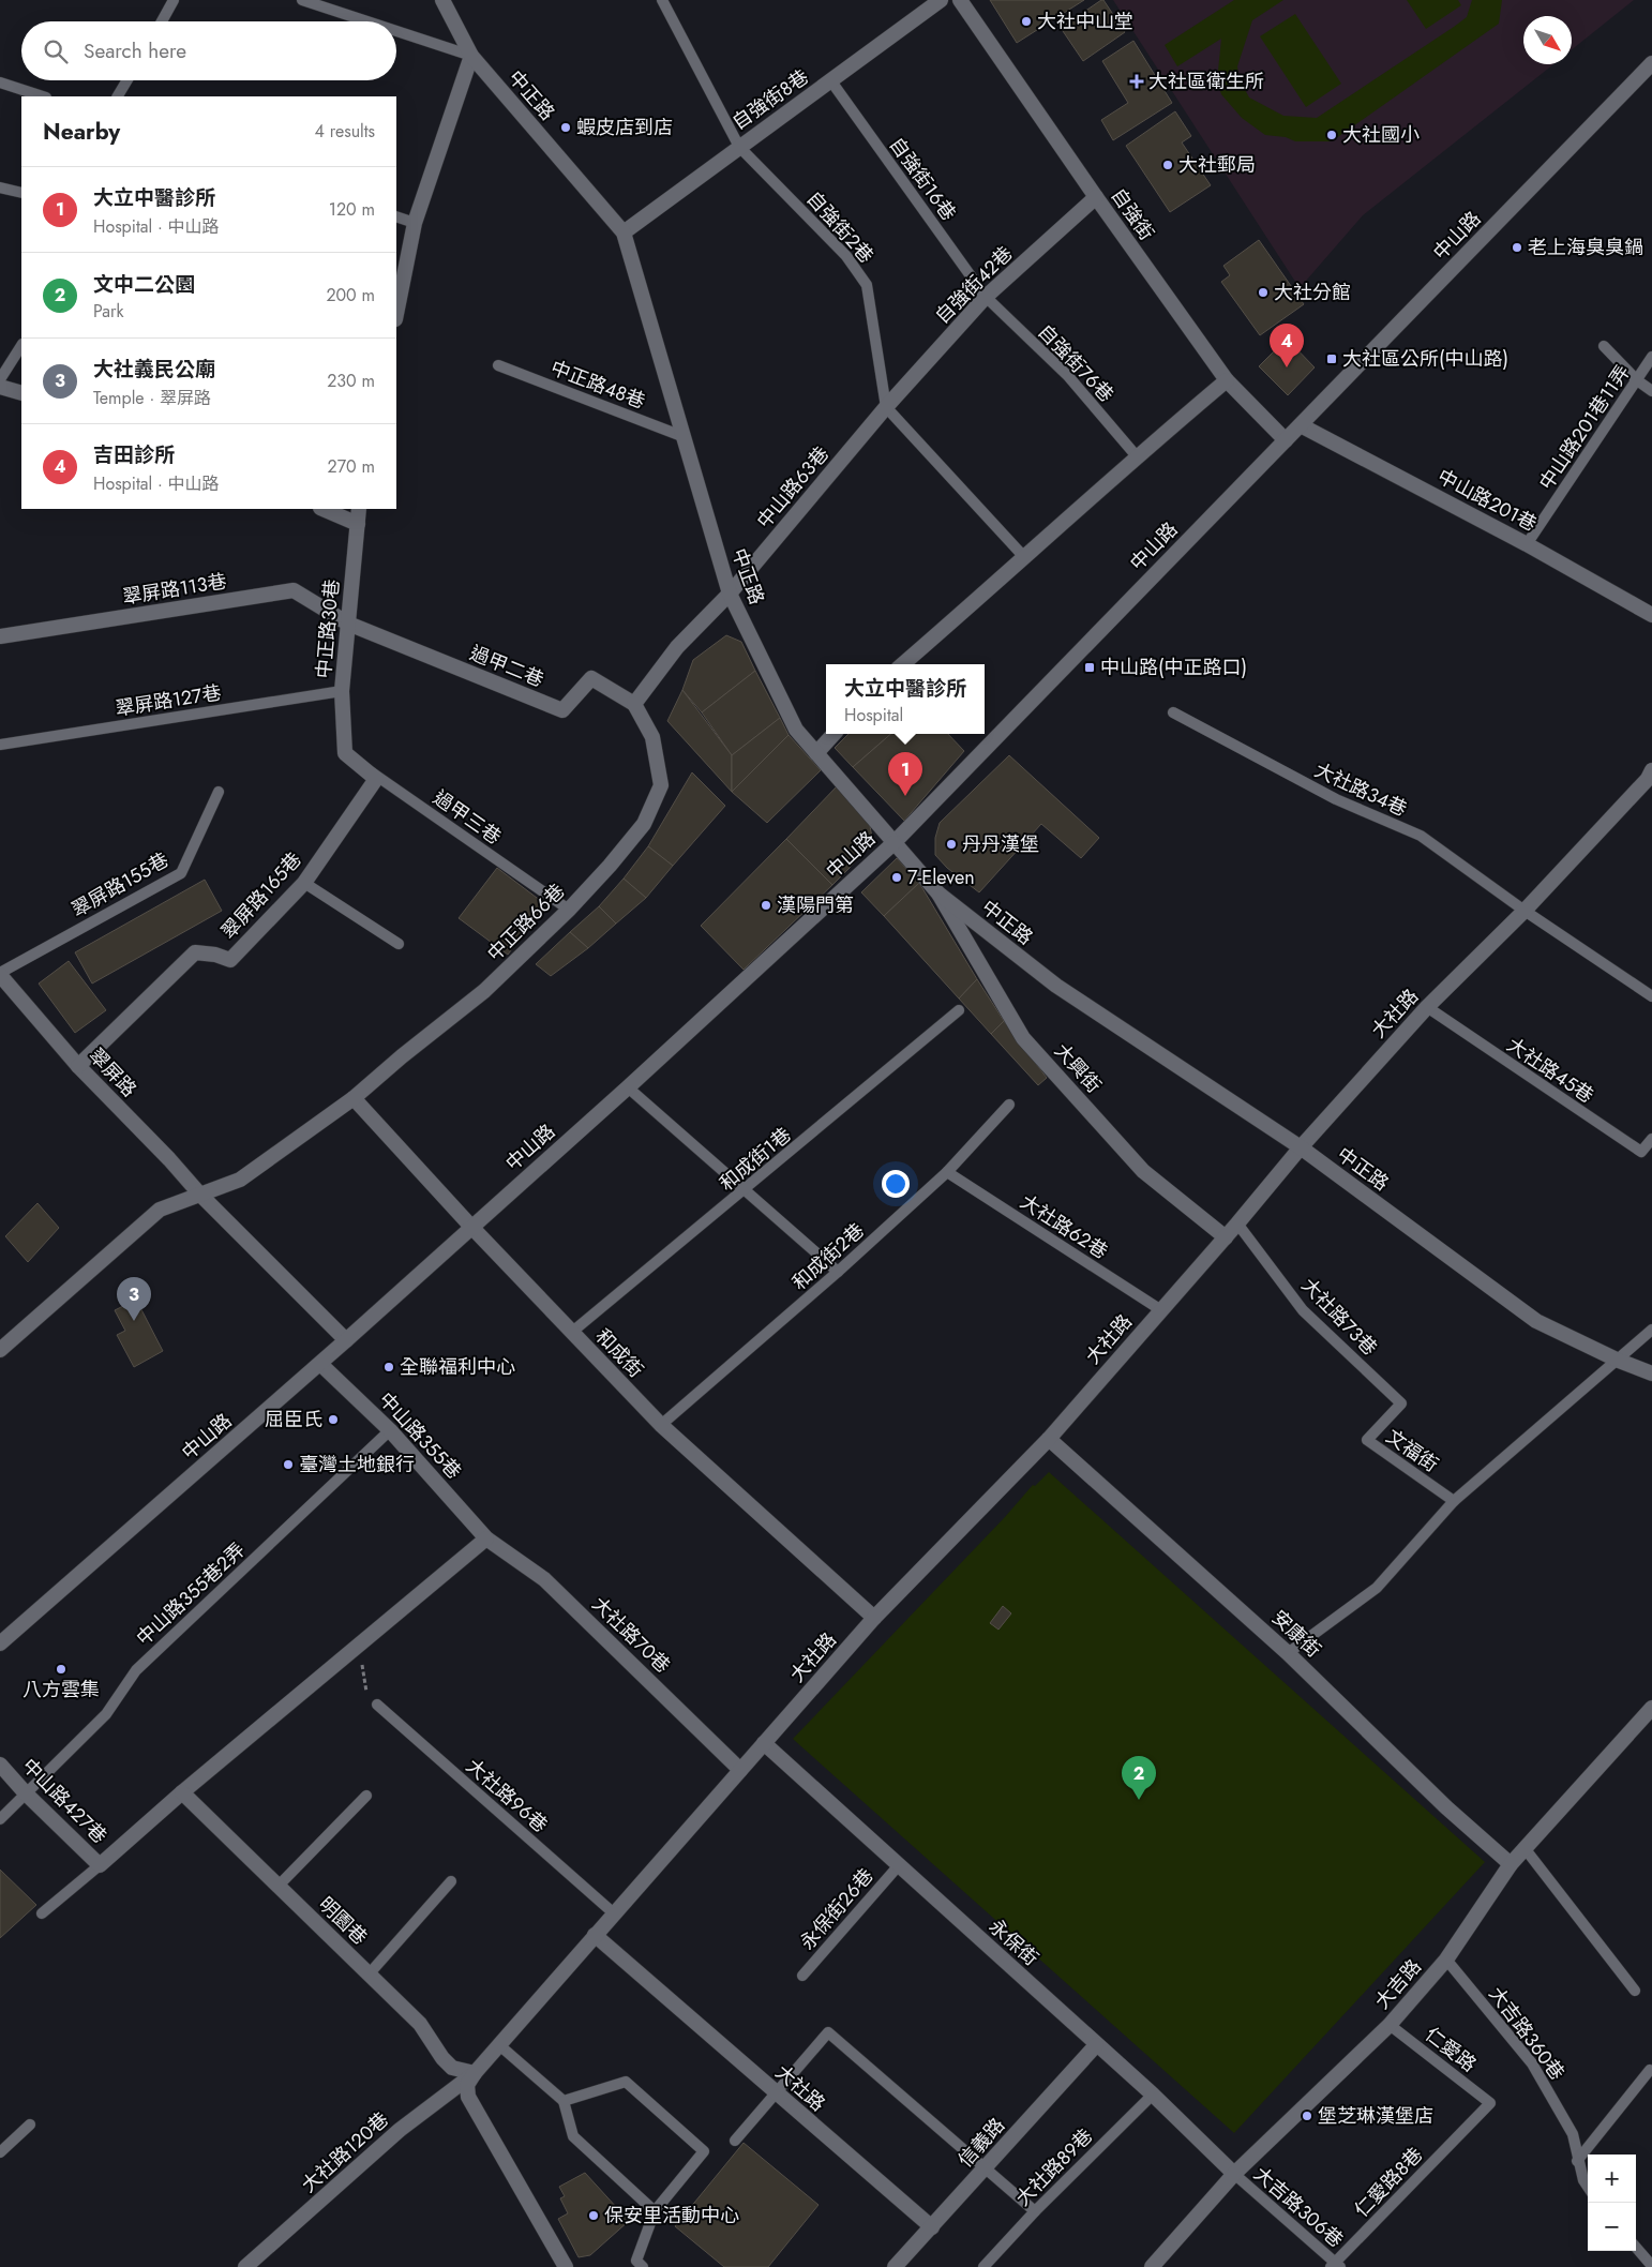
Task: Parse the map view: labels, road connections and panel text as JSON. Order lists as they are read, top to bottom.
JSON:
{
  "streets": {
    "street": [
      "中正路",
      "自強街8巷",
      "自強街",
      "中山路",
      "自強街42巷",
      "中山路63巷",
      "中山路201巷",
      "翠屏路113巷",
      "中正路30巷",
      "過甲二巷",
      "翠屏路165巷",
      "中正路66巷",
      "大社路",
      "大興街",
      "翠屏路",
      "和成街",
      "中山路355巷",
      "安康街",
      "大社路70巷",
      "中山路427巷",
      "明園巷",
      "永保街",
      "大吉路",
      "信義路",
      "大社路120巷"
    ],
    "lane": [
      "自強街16巷",
      "自強街2巷",
      "自強街76巷",
      "中正路48巷",
      "中山路201巷11弄",
      "翠屏路127巷",
      "大社路34巷",
      "過甲三巷",
      "翠屏路155巷",
      "大社路45巷",
      "和成街1巷",
      "大社路62巷",
      "和成街2巷",
      "大社路73巷",
      "文福街",
      "中山路355巷2弄",
      "大社路96巷",
      "永保街26巷",
      "大吉路360巷",
      "仁愛路",
      "大社路89巷",
      "仁愛路8巷",
      "大吉路306巷"
    ]
  },
  "crossings": [
    ["中正路", "自強街8巷"],
    ["中正路", "中山路"],
    ["中正路", "中正路48巷"],
    ["中正路", "中山路63巷"],
    ["中正路", "大社路"],
    ["中正路", "大興街"],
    ["自強街8巷", "自強街16巷"],
    ["自強街8巷", "自強街2巷"],
    ["自強街16巷", "自強街42巷"],
    ["自強街16巷", "自強街76巷"],
    ["自強街", "中山路"],
    ["自強街", "自強街42巷"],
    ["自強街2巷", "自強街42巷"],
    ["自強街2巷", "中山路63巷"],
    ["中山路", "中山路201巷"],
    ["中山路", "翠屏路"],
    ["中山路", "和成街"],
    ["中山路", "中山路355巷"],
    ["自強街42巷", "自強街76巷"],
    ["自強街42巷", "中山路63巷"],
    ["中山路201巷11弄", "中山路201巷"],
    ["翠屏路113巷", "中正路30巷"],
    ["翠屏路113巷", "過甲二巷"],
    ["中正路30巷", "過甲二巷"],
    ["中正路30巷", "翠屏路127巷"],
    ["中正路30巷", "過甲三巷"],
    ["中正路30巷", "翠屏路165巷"],
    ["過甲二巷", "中正路66巷"],
    ["大社路34巷", "大社路"],
    ["過甲三巷", "翠屏路165巷"],
    ["過甲三巷", "中正路66巷"],
    ["翠屏路155巷", "翠屏路"],
    ["翠屏路165巷", "翠屏路"],
    ["中正路66巷", "翠屏路"],
    ["中正路66巷", "和成街"],
    ["大社路", "大興街"],
    ["大社路", "大社路45巷"],
    ["大社路", "大社路62巷"],
    ["大社路", "大社路73巷"],
    ["大社路", "和成街"],
    ["大社路", "安康街"],
    ["大社路", "大社路70巷"],
    ["大社路", "大社路96巷"],
    ["大社路", "明園巷"],
    ["大社路", "永保街"],
    ["大社路", "信義路"],
    ["大社路", "大社路120巷"],
    ["和成街1巷", "和成街"],
    ["大社路62巷", "和成街2巷"],
    ["和成街2巷", "和成街"],
    ["大社路73巷", "文福街"],
    ["中山路355巷", "中山路355巷2弄"],
    ["中山路355巷", "大社路70巷"],
    ["中山路355巷2弄", "中山路427巷"],
    ["安康街", "大吉路"],
    ["永保街26巷", "永保街"],
    ["明園巷", "大社路120巷"],
    ["永保街", "大吉路"],
    ["永保街", "信義路"],
    ["永保街", "大社路89巷"],
    ["永保街", "大吉路306巷"],
    ["大吉路", "大吉路360巷"],
    ["大吉路", "仁愛路"],
    ["大吉路", "大吉路306巷"],
    ["仁愛路", "仁愛路8巷"],
    ["仁愛路8巷", "大吉路306巷"]
  ],
  "places": {
    "other": [
      "大社中山堂",
      "蝦皮店到店",
      "大社國小",
      "大社郵局",
      "老上海臭臭鍋",
      "大社分館",
      "丹丹漢堡",
      "7-Eleven",
      "漢陽門第",
      "全聯福利中心",
      "屈臣氏",
      "臺灣土地銀行",
      "八方雲集",
      "堡芝琳漢堡店",
      "保安里活動中心"
    ],
    "health": ["大社區衛生所"],
    "transit": ["大社區公所(中山路)", "中山路(中正路口)"]
  },
  "north": "bottom right",
  "page": {
    "search": "Search here",
    "heading": ["Nearby", "4 results"],
    "list": [
      {
        "mark": "1",
        "name": "大立中醫診所",
        "note": "Hospital · 中山路",
        "value": "120 m"
      },
      {
        "mark": "2",
        "name": "文中二公園",
        "note": "Park",
        "value": "200 m"
      },
      {
        "mark": "3",
        "name": "大社義民公廟",
        "note": "Temple · 翠屏路",
        "value": "230 m"
      },
      {
        "mark": "4",
        "name": "吉田診所",
        "note": "Hospital · 中山路",
        "value": "270 m"
      }
    ],
    "pins": [
      "4",
      "1",
      "3",
      "2"
    ],
    "popup": ["大立中醫診所", "Hospital"],
    "map_buttons": ["+", "−"]
  }
}
